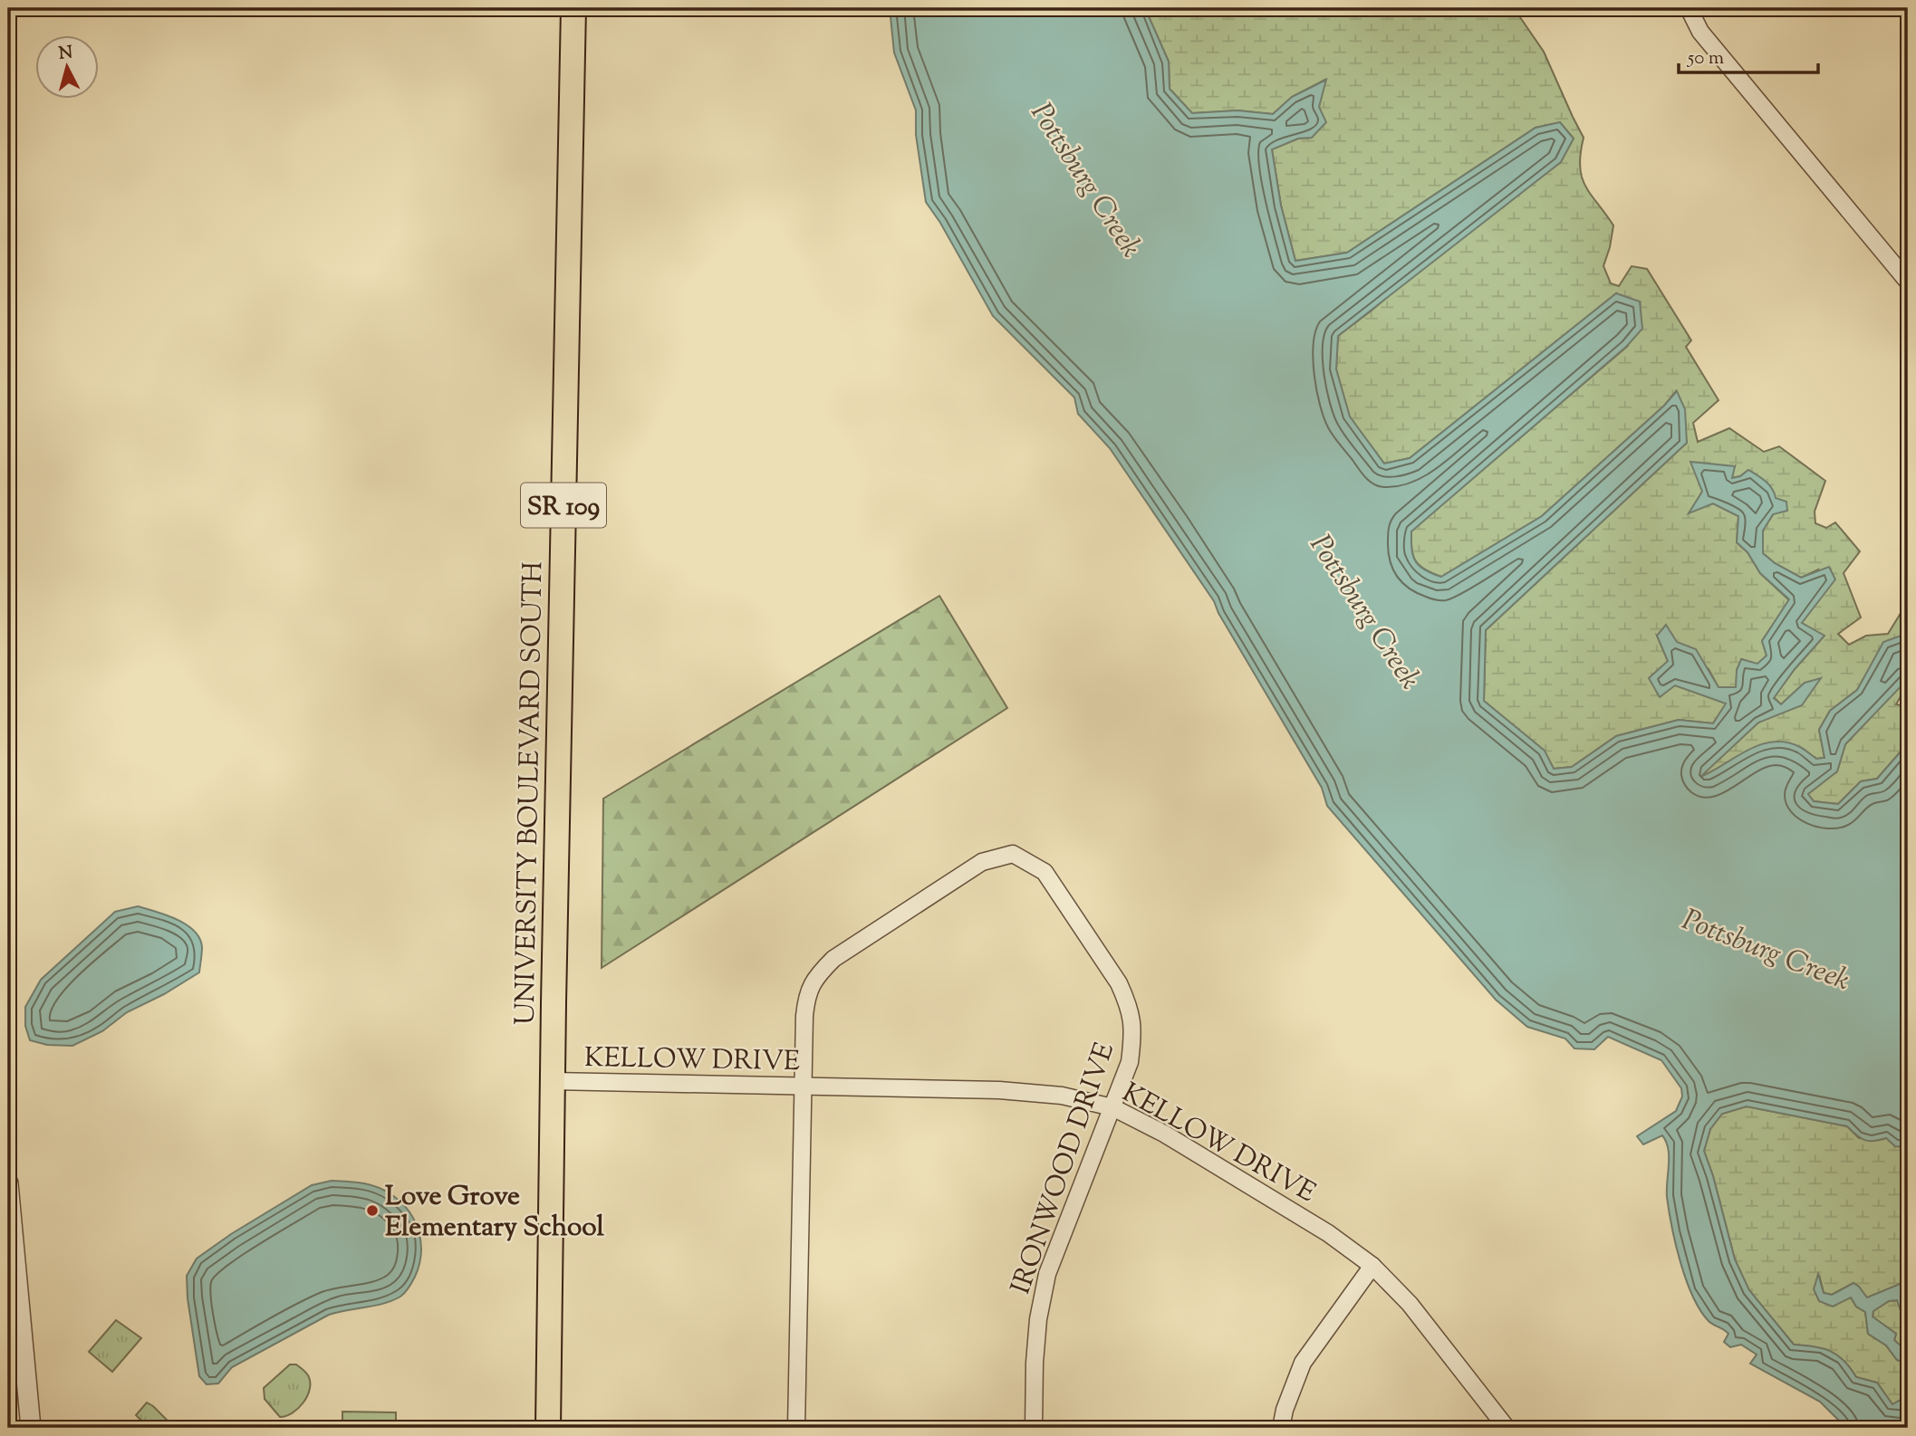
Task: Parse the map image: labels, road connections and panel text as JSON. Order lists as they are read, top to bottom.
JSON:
{
  "streets": {
    "main road": ["SR 109", "UNIVERSITY BOULEVARD SOUTH"],
    "street": ["KELLOW DRIVE", "IRONWOOD DRIVE"]
  },
  "crossings": [
    ["UNIVERSITY BOULEVARD SOUTH", "KELLOW DRIVE"],
    ["KELLOW DRIVE", "IRONWOOD DRIVE"]
  ],
  "water": ["Pottsburg Creek"],
  "places": ["Love Grove Elementary School"],
  "scale_bar": "50 m",
  "north": "top"
}
